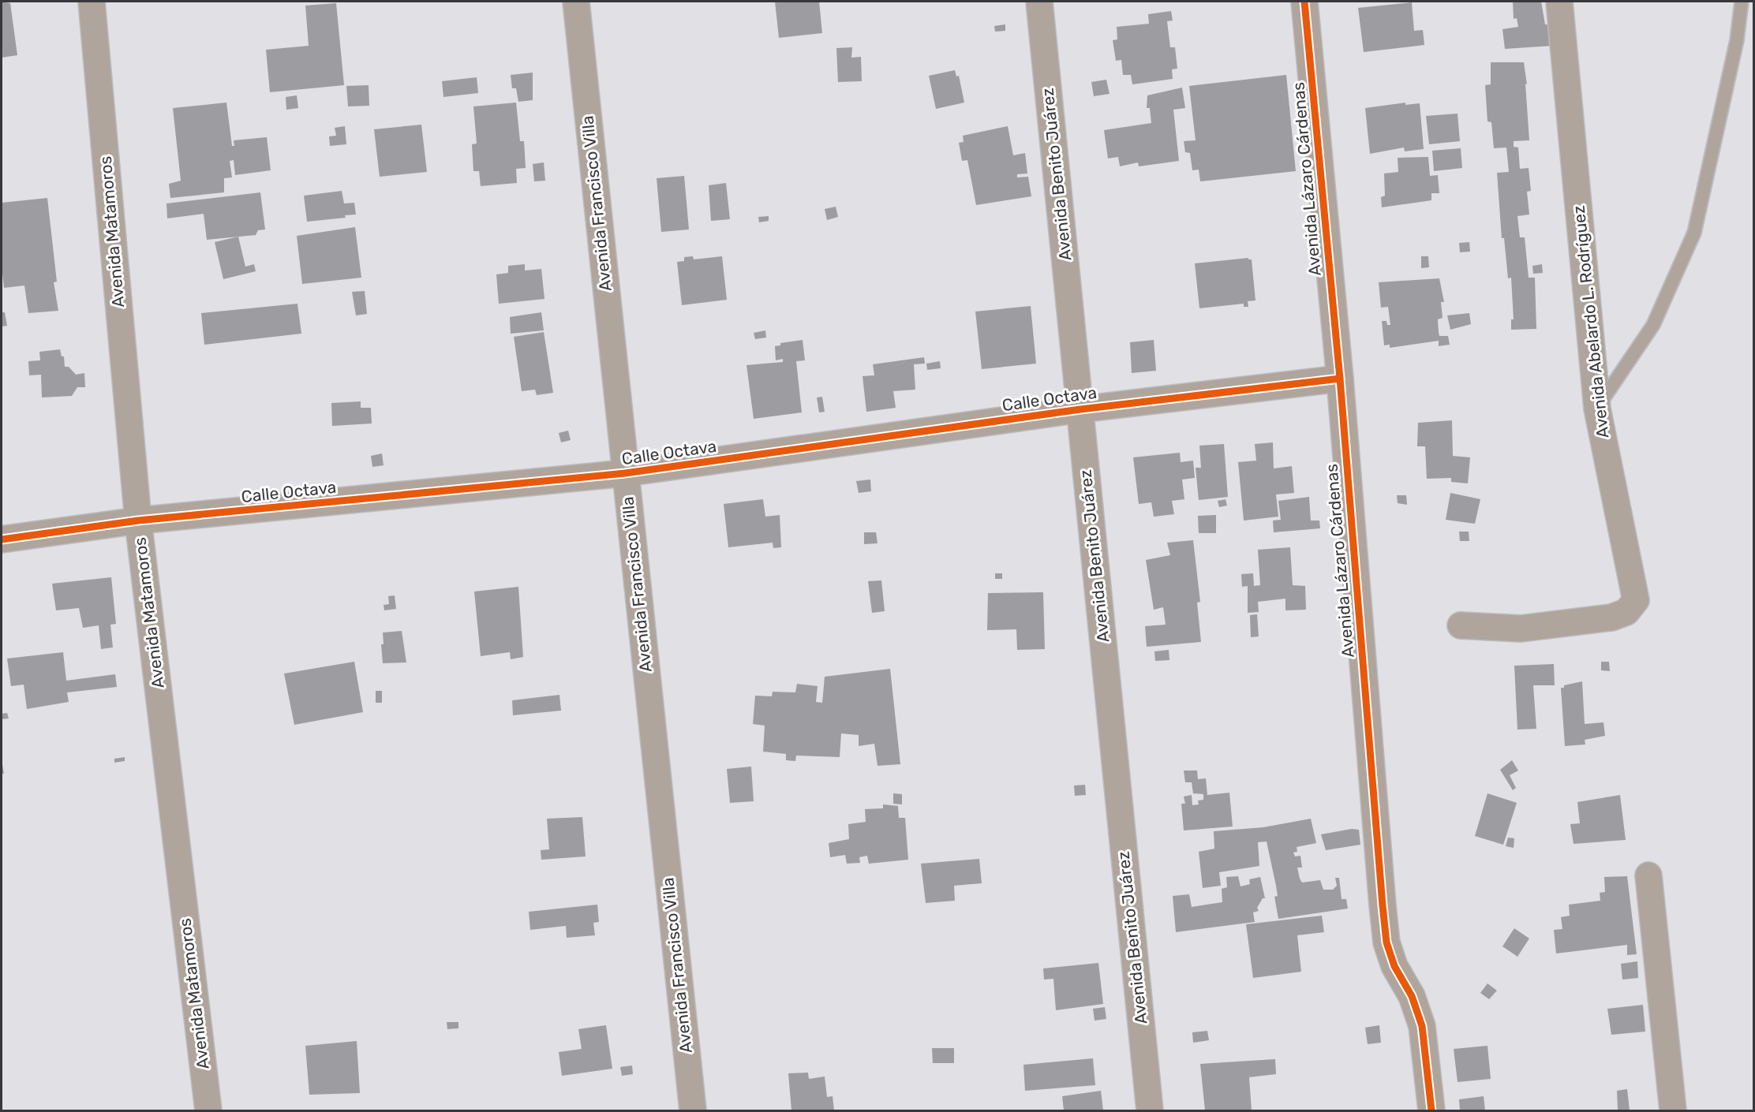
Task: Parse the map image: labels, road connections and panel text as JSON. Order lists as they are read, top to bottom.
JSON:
{
  "streets": {
    "street": [
      "Avenida Benito Juárez",
      "Avenida Lázaro Cárdenas",
      "Avenida Francisco Villa",
      "Avenida Matamoros",
      "Avenida Abelardo L. Rodríguez",
      "Calle Octava"
    ]
  },
  "crossings": [
    ["Avenida Benito Juárez", "Calle Octava"],
    ["Avenida Lázaro Cárdenas", "Calle Octava"],
    ["Avenida Francisco Villa", "Calle Octava"],
    ["Avenida Matamoros", "Calle Octava"]
  ]
}
